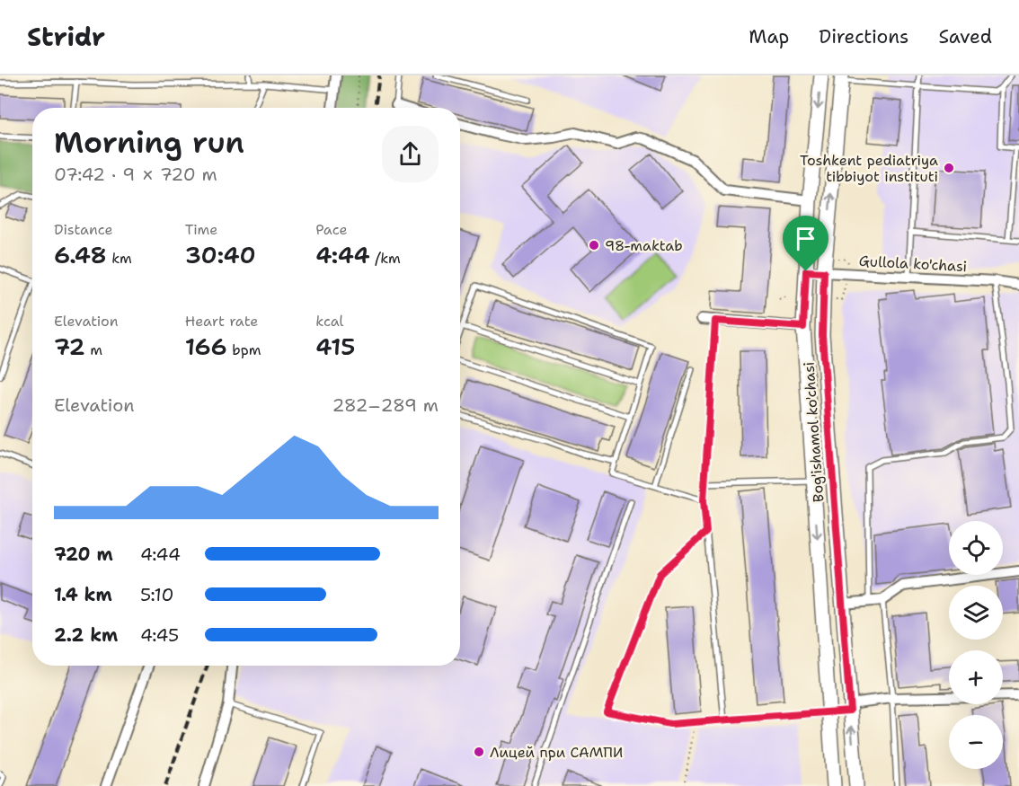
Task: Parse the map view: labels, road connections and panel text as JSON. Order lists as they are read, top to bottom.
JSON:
{
  "streets": {
    "main road": ["Bog'ishamol ko'chasi"],
    "street": ["Gullola ko'chasi"]
  },
  "crossings": [
    ["Gullola ko'chasi", "Bog'ishamol ko'chasi"]
  ],
  "places": ["Toshkent pediatriya tibbiyot instituti", "98-maktab", "Лицей при САМПИ"],
  "page": {
    "header": "Stridr",
    "nav": ["Map", "Directions", "Saved"],
    "heading": ["Morning run", "07:42 · 9 × 720 m"],
    "stats": [
      ["Distance", "6.48 km"],
      ["Time", "30:40"],
      ["Pace", "4:44 /km"],
      ["Elevation", "72 m"],
      ["Heart rate", "166 bpm"],
      ["kcal", "415"]
    ],
    "chart": ["Elevation", "282–289 m"],
    "map_buttons": ["+", "−"],
    "list": [
      {
        "name": "720 m",
        "note": "4:44"
      },
      {
        "name": "1.4 km",
        "note": "5:10"
      },
      {
        "name": "2.2 km",
        "note": "4:45"
      }
    ]
  }
}
